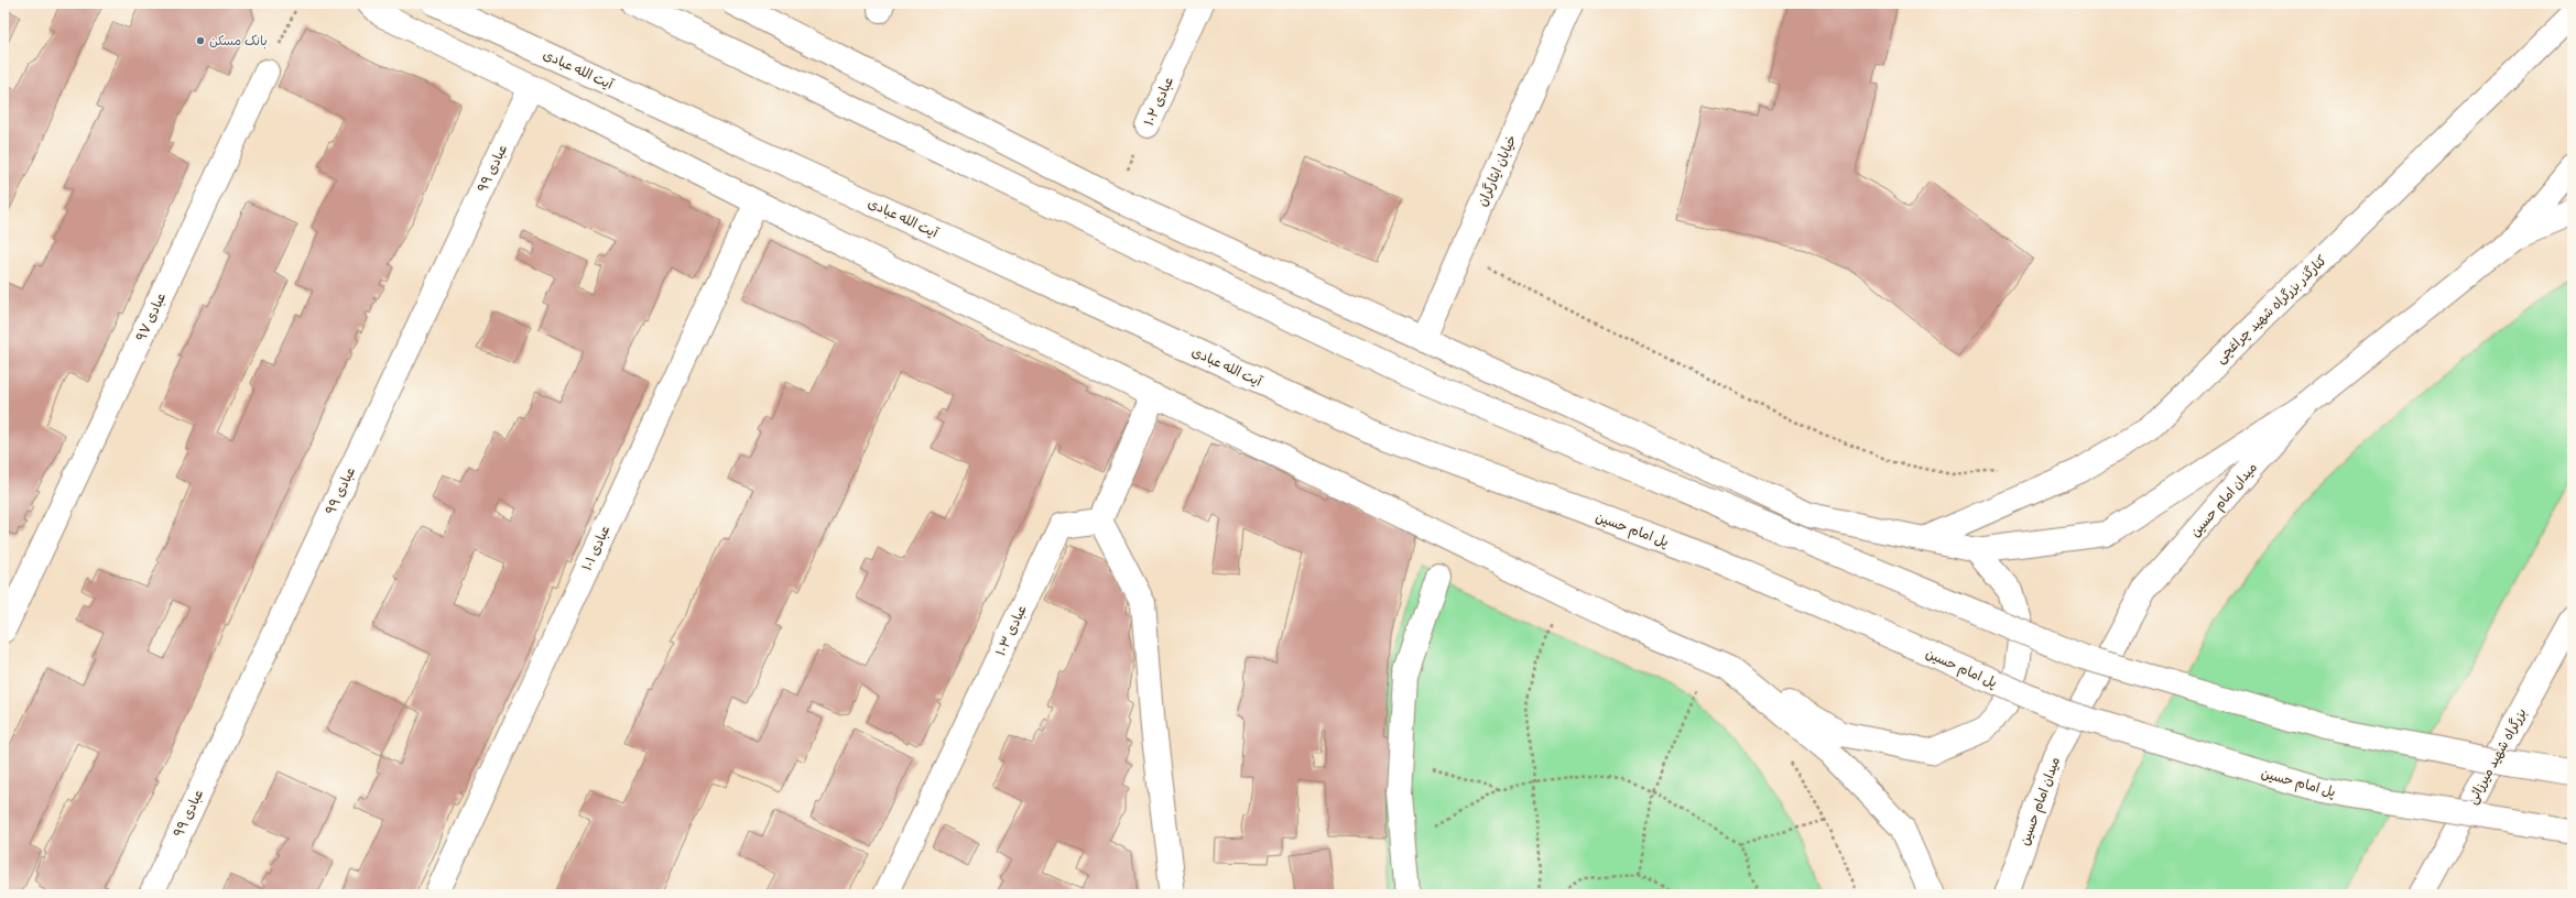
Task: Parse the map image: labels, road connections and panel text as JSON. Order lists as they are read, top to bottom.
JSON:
{
  "streets": {
    "main road": [
      "آیت الله عبادی",
      "عبادی ۱۰۲",
      "عبادی ۹۹",
      "خیابان ایثارگران",
      "کنارگذر بزرگراه شهید چراغچی",
      "عبادی ۹۷",
      "میدان امام حسین",
      "پل امام حسین",
      "عبادی ۱۰۱",
      "عبادی ۱۰۳",
      "بزرگراه شهید میرزائی"
    ]
  },
  "crossings": [
    ["آیت الله عبادی", "پل امام حسین"]
  ],
  "places": ["بانک مسکن"]
}
